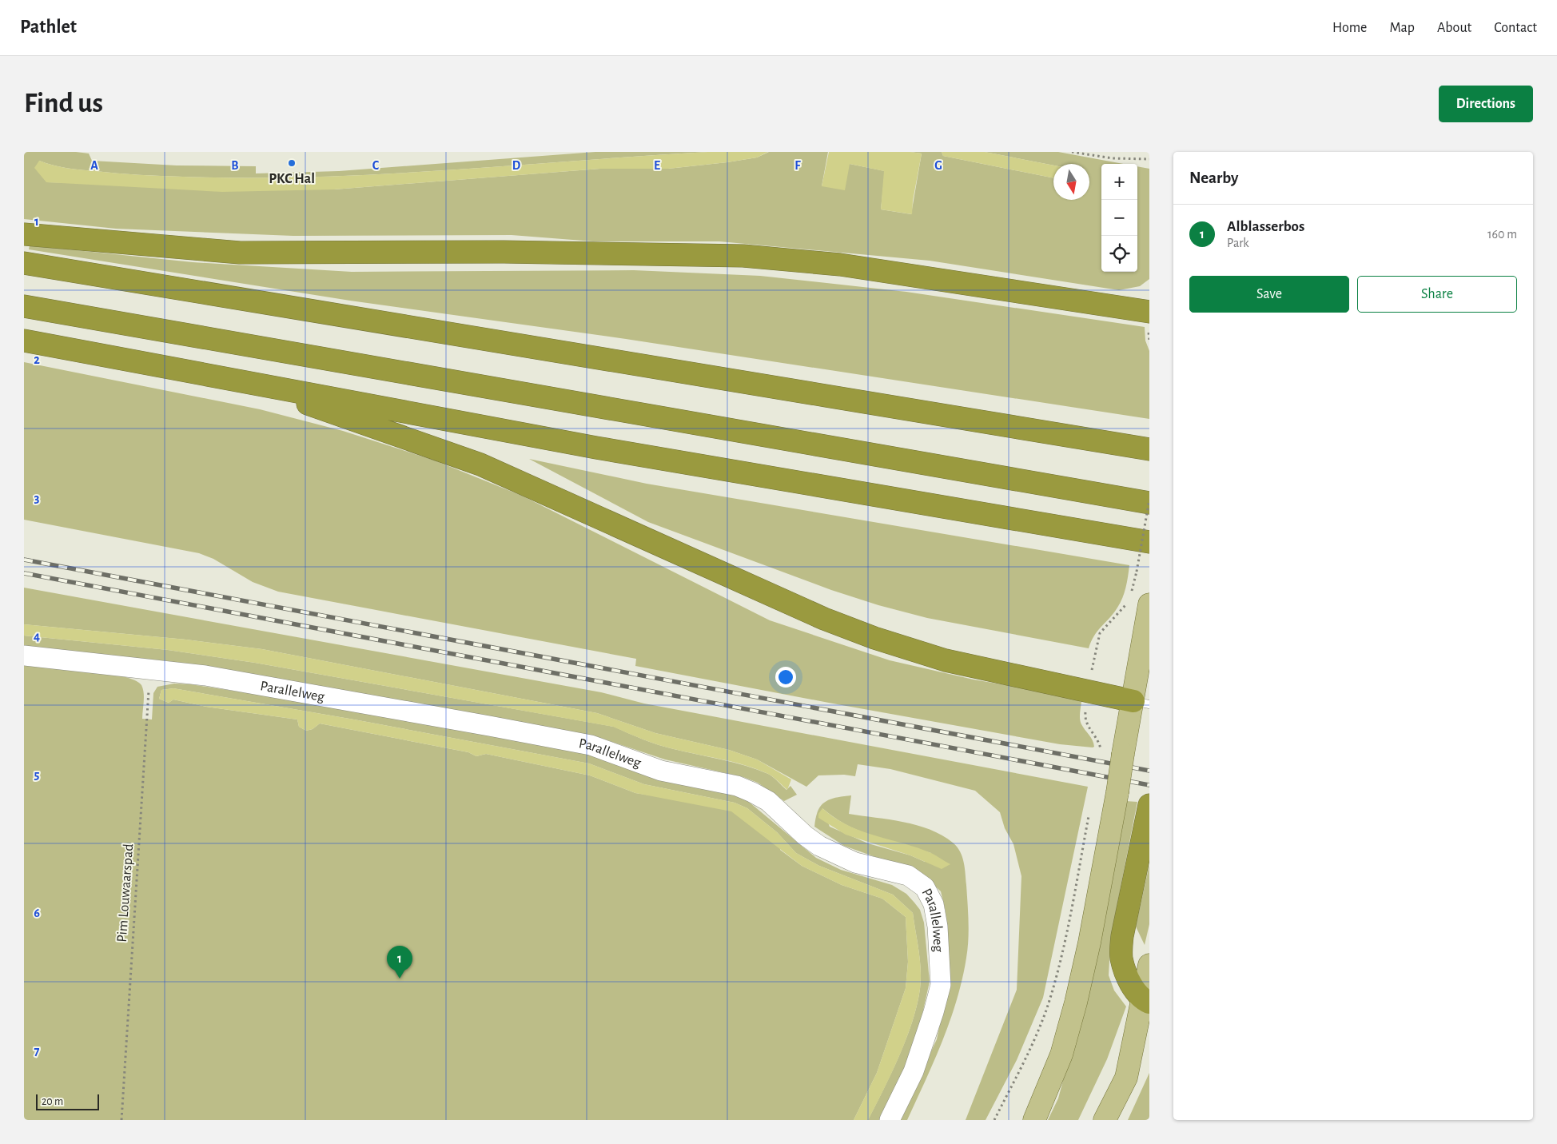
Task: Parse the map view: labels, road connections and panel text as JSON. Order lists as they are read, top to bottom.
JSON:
{
  "streets": {
    "street": ["Parallelweg"],
    "path": ["Pim Louwaarspad"]
  },
  "crossings": [
    ["Parallelweg", "Pim Louwaarspad"]
  ],
  "places": ["PKC Hal"],
  "scale_bar": "20 m",
  "north": "bottom",
  "page": {
    "header": "Pathlet",
    "nav": [
      "Home",
      "Map",
      "About",
      "Contact"
    ],
    "buttons": [
      "Directions",
      ["Save", "Share"]
    ],
    "title": "Find us",
    "heading": "Nearby",
    "map_buttons": ["+", "−"],
    "list": [
      {
        "mark": "1",
        "name": "Alblasserbos",
        "note": "Park",
        "value": "160 m"
      }
    ],
    "pins": "1",
    "scale": "20 m"
  },
  "grid": {
    "columns": [
      "A",
      "B",
      "C",
      "D",
      "E",
      "F",
      "G"
    ],
    "rows": [
      "1",
      "2",
      "3",
      "4",
      "5",
      "6",
      "7"
    ]
  }
}
